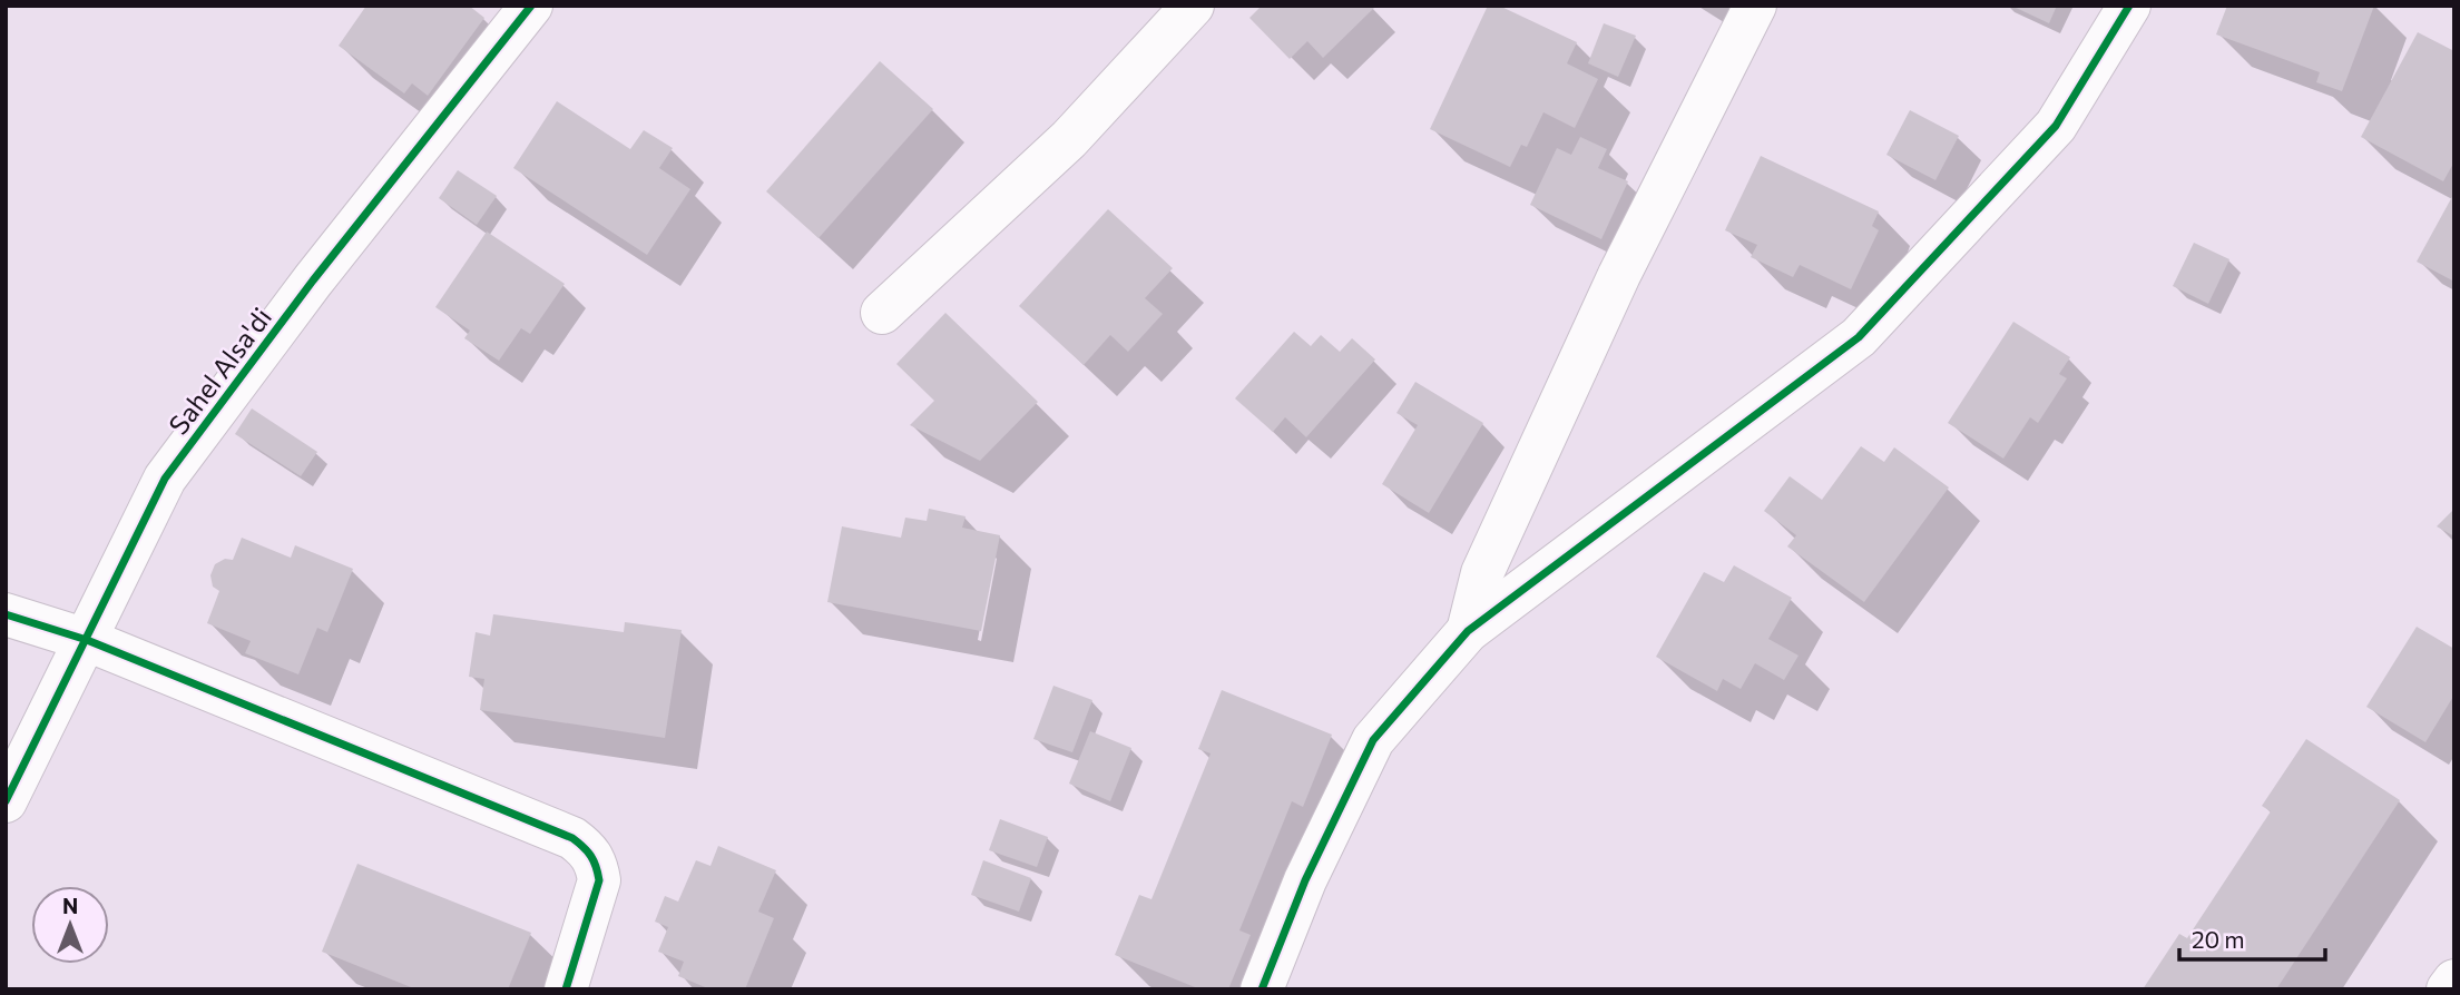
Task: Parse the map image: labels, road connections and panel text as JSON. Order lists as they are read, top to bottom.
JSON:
{
  "streets": {
    "street": ["Sahel Alsa'di"]
  },
  "scale_bar": "20 m",
  "north": "top"
}
